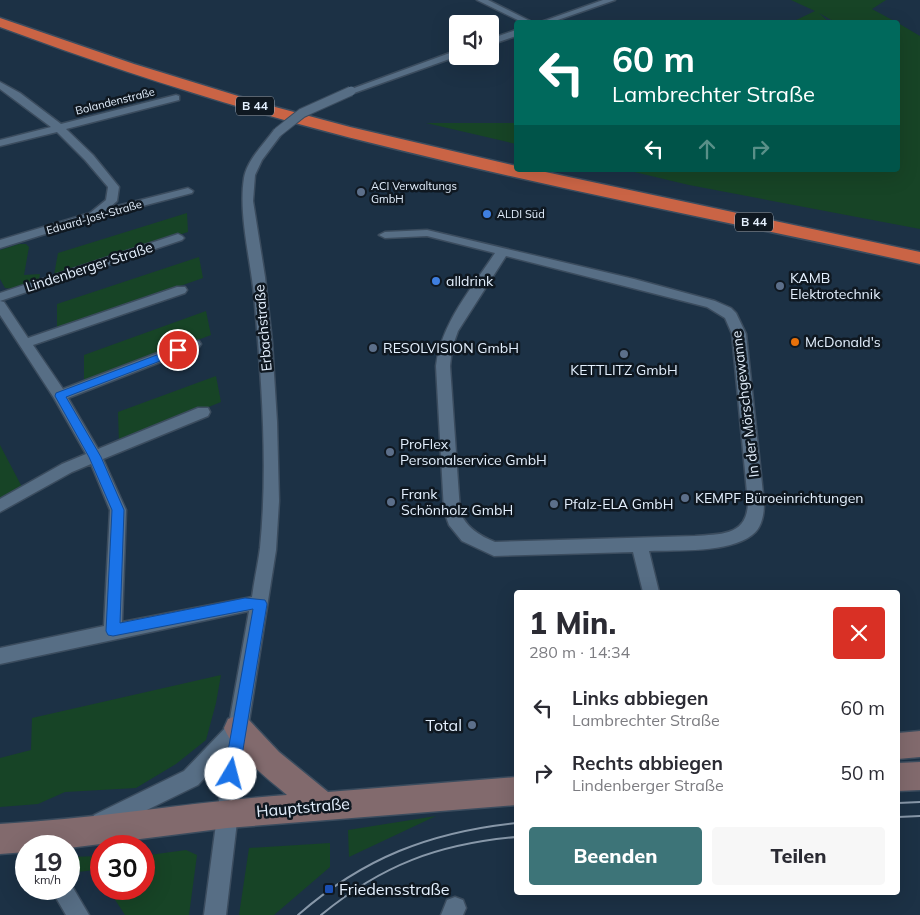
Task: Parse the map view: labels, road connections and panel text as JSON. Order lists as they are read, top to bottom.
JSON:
{
  "streets": {
    "highway": ["B 44"],
    "main road": ["Hauptstraße"],
    "street": [
      "Bolandenstraße",
      "Eduard-Jost-Straße",
      "Lindenberger Straße",
      "Erbachstraße",
      "In der Mörschgewanne"
    ]
  },
  "crossings": [
    ["Bolandenstraße", "Eduard-Jost-Straße"],
    ["Erbachstraße", "Hauptstraße"]
  ],
  "places": {
    "other": [
      "ACI Verwaltungs GmbH",
      "ALDI Süd",
      "alldrink",
      "KAMB Elektrotechnik",
      "McDonald's",
      "RESOLVISION GmbH",
      "KETTLITZ GmbH",
      "ProFlex Personalservice GmbH",
      "KEMPF Büroeinrichtungen",
      "Frank Schönholz GmbH",
      "Pfalz-ELA GmbH",
      "Total"
    ],
    "transit": ["Friedensstraße"]
  },
  "page": {
    "turn": ["60 m", "Lambrechter Straße"],
    "heading": ["1 Min.", "280 m · 14:34"],
    "list": [
      {
        "name": "Links abbiegen",
        "note": "Lambrechter Straße",
        "value": "60 m"
      },
      {
        "name": "Rechts abbiegen",
        "note": "Lindenberger Straße",
        "value": "50 m"
      }
    ],
    "buttons": ["Beenden", "Teilen"],
    "speed": "19 km/h",
    "limit": "30"
  }
}
